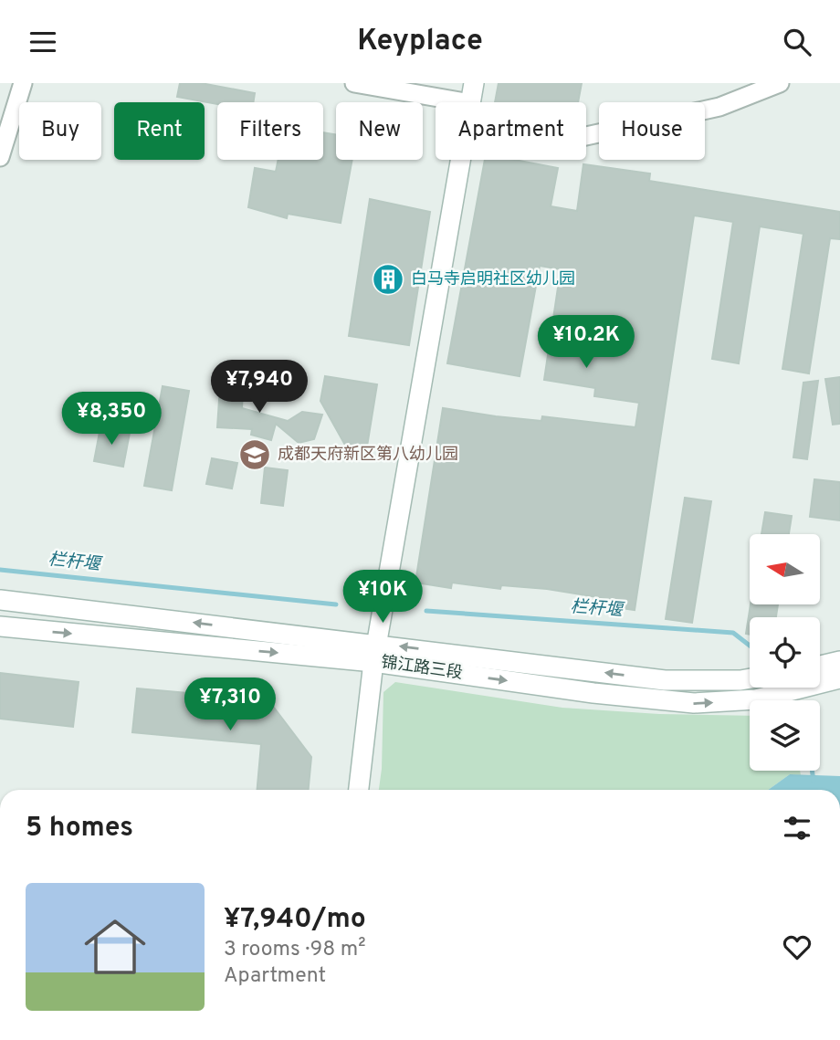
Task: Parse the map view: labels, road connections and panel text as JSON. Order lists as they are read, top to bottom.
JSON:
{
  "streets": {
    "main road": ["锦江路三段"]
  },
  "water": ["栏杆堰"],
  "places": {
    "building": ["白马寺启明社区幼儿园"],
    "school or university": ["成都天府新区第八幼儿园"]
  },
  "north": "left",
  "page": {
    "header": "Keyplace",
    "chip": [
      "Buy",
      "Rent",
      "Filters",
      "New",
      "Apartment",
      "House"
    ],
    "price": [
      "¥10.2K",
      "¥7,940",
      "¥8,350",
      "¥10K",
      "¥7,310"
    ],
    "heading": "5 homes",
    "list": [
      {
        "name": "¥7,940/mo",
        "note": "3 rooms · 98 m² · Apartment"
      }
    ]
  }
}
